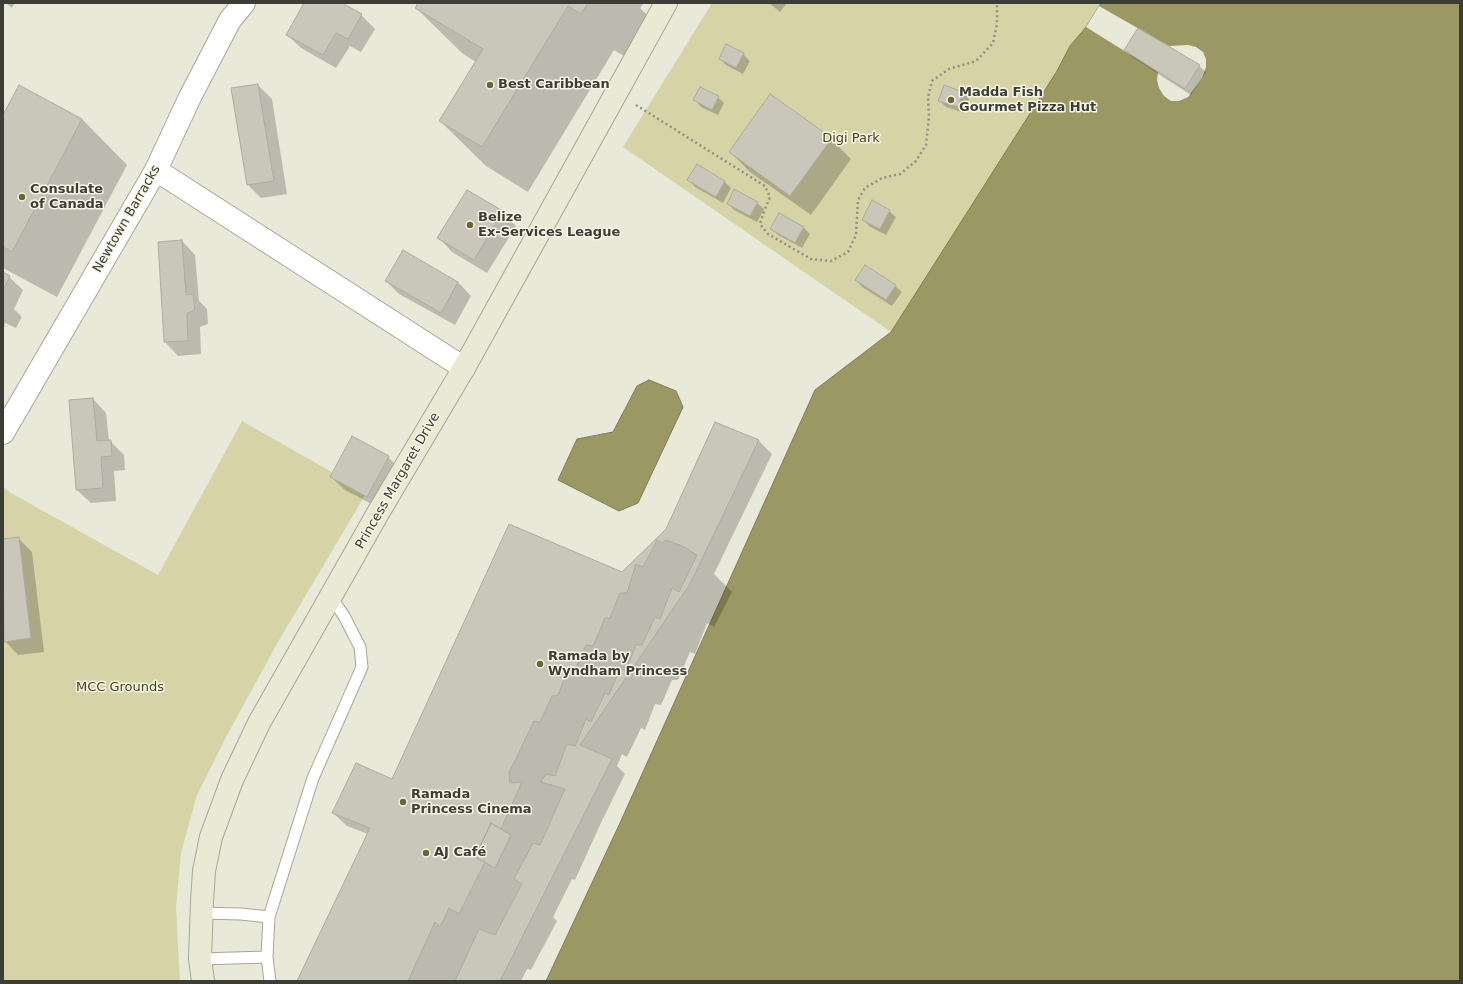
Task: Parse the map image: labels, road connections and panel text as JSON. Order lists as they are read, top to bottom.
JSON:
{
  "streets": {
    "main road": ["Princess Margaret Drive"],
    "street": ["Newtown Barracks"]
  },
  "parks": ["Digi Park", "MCC Grounds"],
  "places": [
    "Best Caribbean",
    "Madda Fish Gourmet Pizza Hut",
    "Consulate of Canada",
    "Belize Ex-Services League",
    "Ramada by Wyndham Princess",
    "Ramada Princess Cinema",
    "AJ Café"
  ]
}
